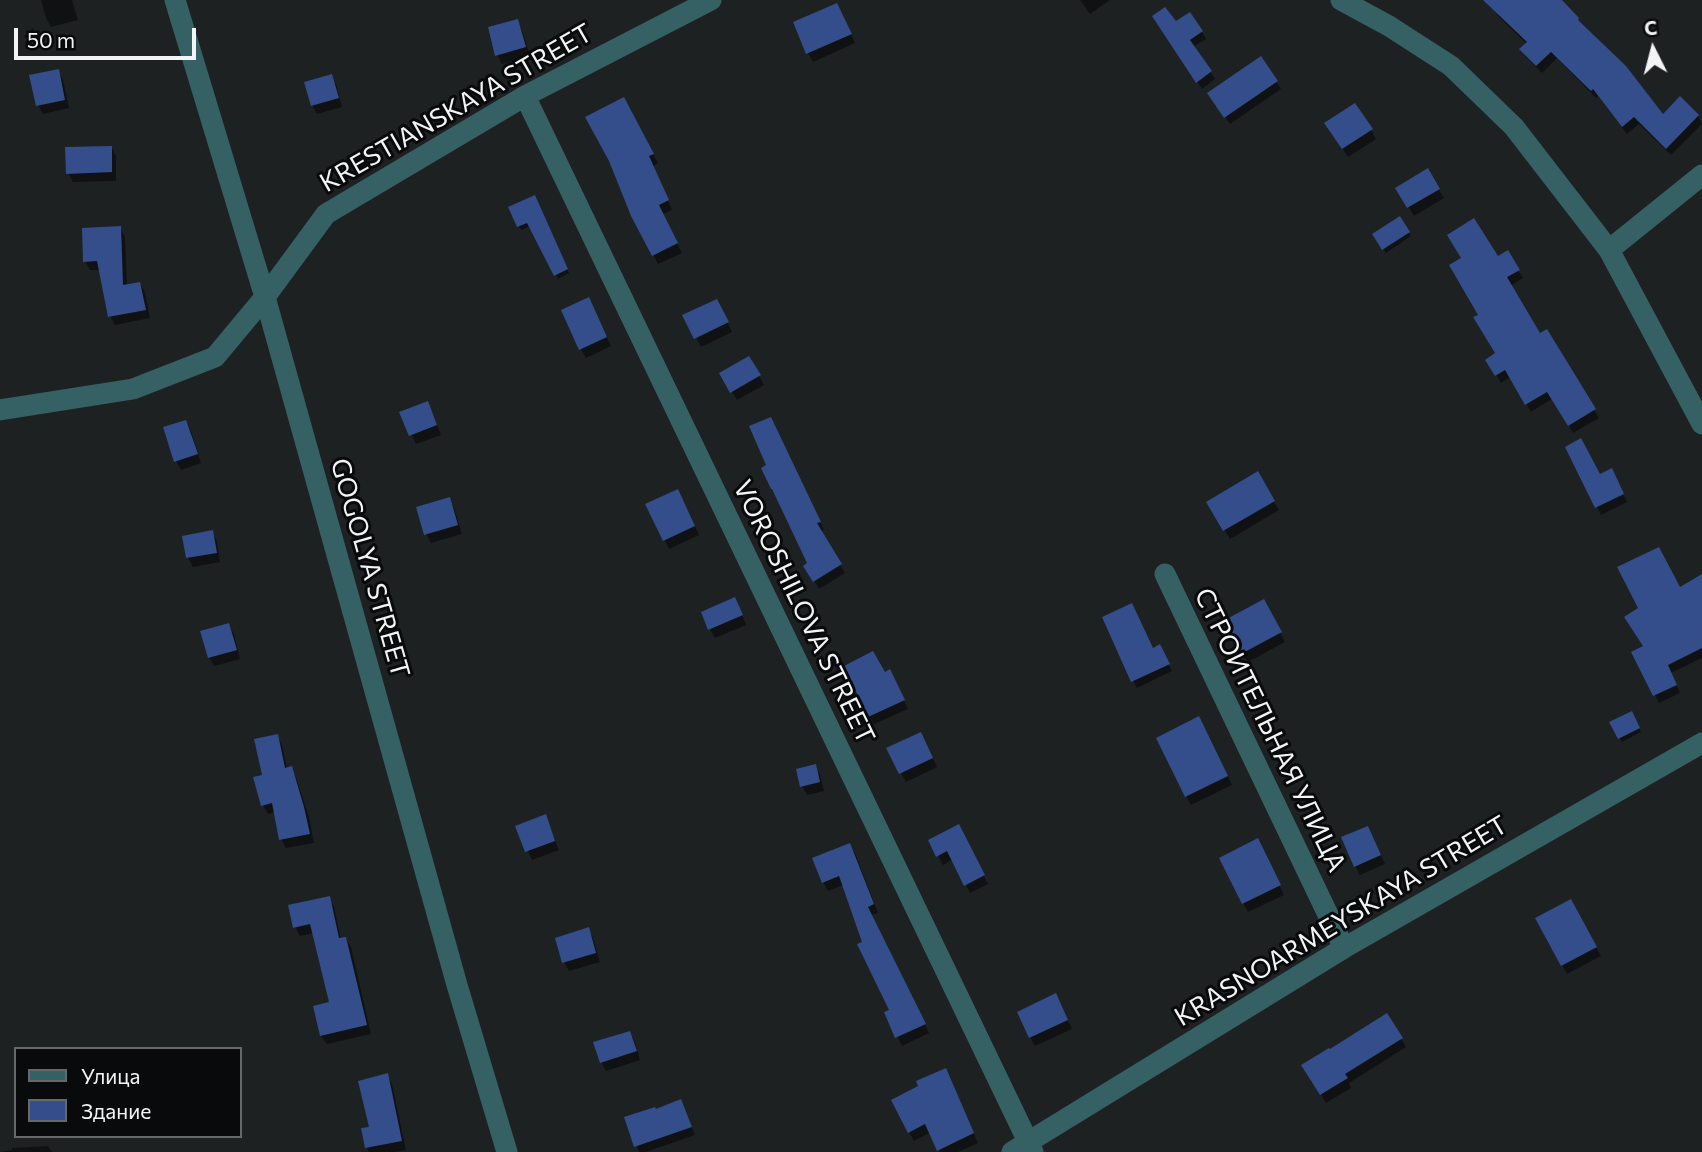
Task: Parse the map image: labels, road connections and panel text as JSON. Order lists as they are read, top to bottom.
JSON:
{
  "streets": {
    "street": [
      "KRESTIANSKAYA STREET",
      "GOGOLYA STREET",
      "VOROSHILOVA STREET",
      "СТРОИТЕЛЬНАЯ УЛИЦА",
      "KRASNOARMEYSKAYA STREET"
    ]
  },
  "crossings": [
    ["KRESTIANSKAYA STREET", "GOGOLYA STREET"],
    ["KRESTIANSKAYA STREET", "VOROSHILOVA STREET"],
    ["VOROSHILOVA STREET", "KRASNOARMEYSKAYA STREET"],
    ["СТРОИТЕЛЬНАЯ УЛИЦА", "KRASNOARMEYSKAYA STREET"]
  ],
  "legend": ["Улица", "Здание"],
  "scale_bar": "50 m",
  "north": "top"
}
